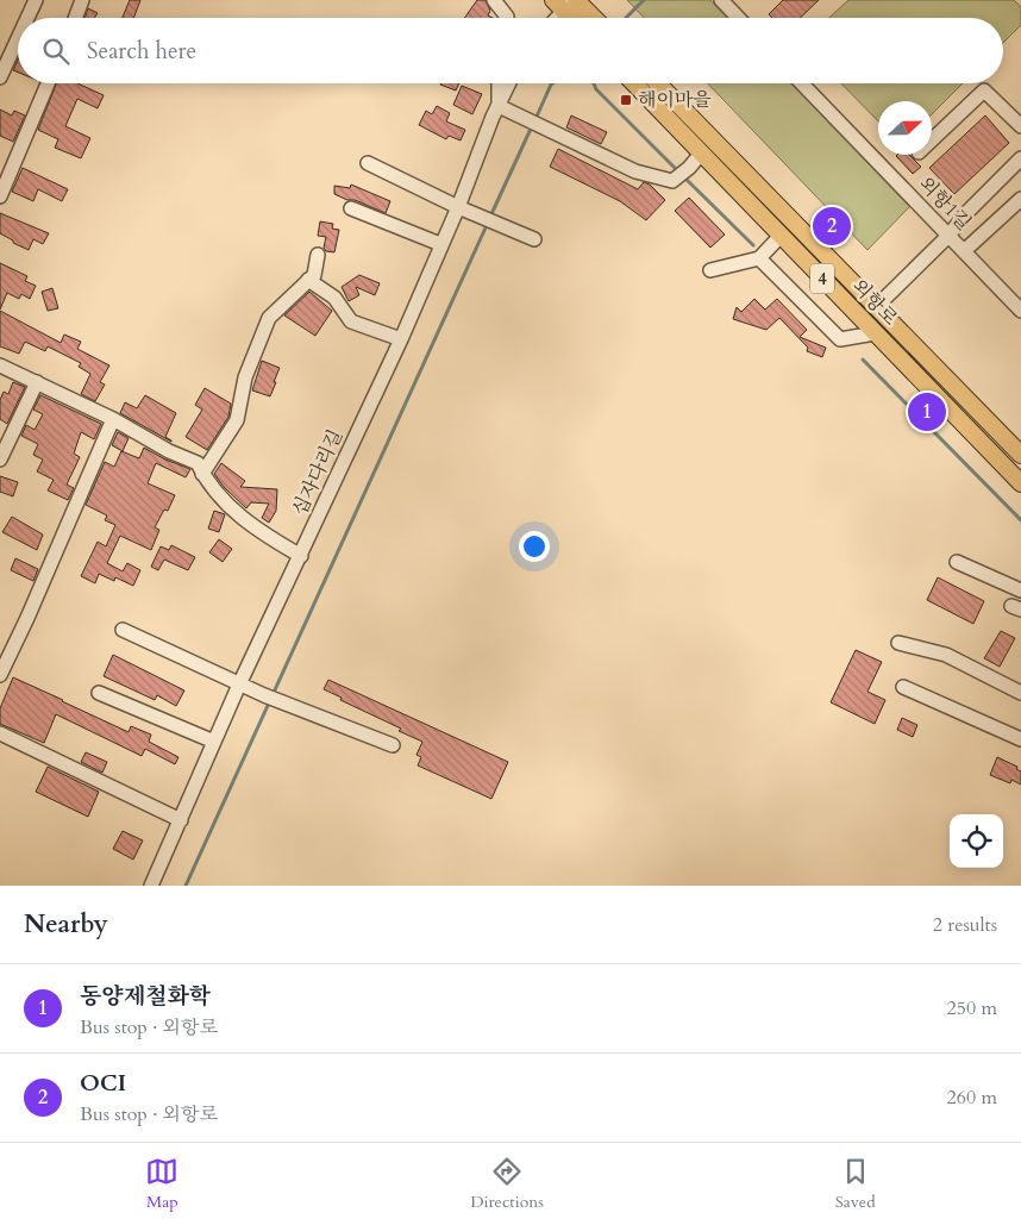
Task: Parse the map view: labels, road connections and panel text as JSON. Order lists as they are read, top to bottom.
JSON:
{
  "streets": {
    "main road": ["4", "외항로"],
    "street": ["외항1길", "십자다리길"]
  },
  "places": {
    "transit": ["해이마을"]
  },
  "north": "right",
  "page": {
    "search": "Search here",
    "pins": ["2", "1"],
    "heading": ["Nearby", "2 results"],
    "list": [
      {
        "mark": "1",
        "name": "동양제철화학",
        "note": "Bus stop · 외항로",
        "value": "250 m"
      },
      {
        "mark": "2",
        "name": "OCI",
        "note": "Bus stop · 외항로",
        "value": "260 m"
      }
    ],
    "nav": ["Map", "Directions", "Saved"]
  }
}
